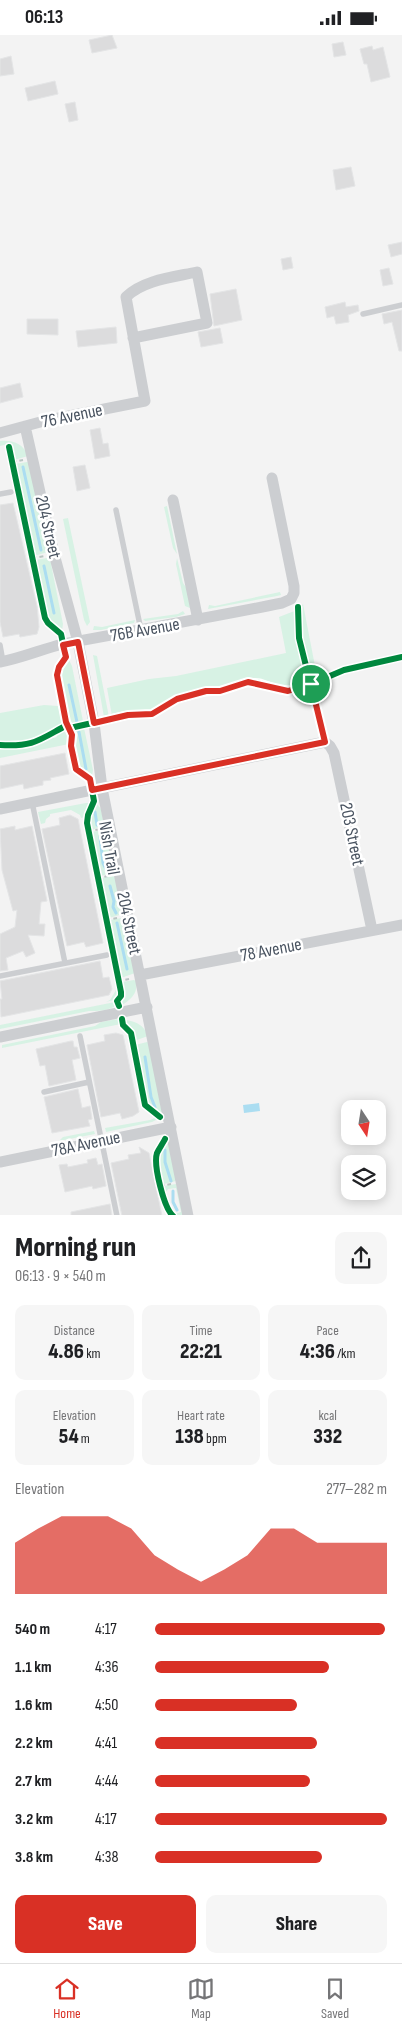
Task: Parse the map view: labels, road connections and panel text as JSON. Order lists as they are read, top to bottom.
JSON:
{
  "streets": {
    "street": [
      "76 Avenue",
      "204 Street",
      "76B Avenue",
      "203 Street",
      "78 Avenue",
      "78A Avenue"
    ],
    "cycle path": ["Nish Trail"]
  },
  "crossings": [
    ["76 Avenue", "204 Street"],
    ["204 Street", "76B Avenue"],
    ["204 Street", "203 Street"],
    ["204 Street", "78 Avenue"],
    ["204 Street", "78A Avenue"],
    ["203 Street", "78 Avenue"]
  ],
  "north": "bottom",
  "page": {
    "status": "06:13",
    "heading": ["Morning run", "06:13 · 9 × 540 m"],
    "stats": [
      ["Distance", "4.86 km"],
      ["Time", "22:21"],
      ["Pace", "4:36 /km"],
      ["Elevation", "54 m"],
      ["Heart rate", "138 bpm"],
      ["kcal", "332"]
    ],
    "chart": ["Elevation", "277–282 m"],
    "list": [
      {
        "name": "540 m",
        "note": "4:17"
      },
      {
        "name": "1.1 km",
        "note": "4:36"
      },
      {
        "name": "1.6 km",
        "note": "4:50"
      },
      {
        "name": "2.2 km",
        "note": "4:41"
      },
      {
        "name": "2.7 km",
        "note": "4:44"
      },
      {
        "name": "3.2 km",
        "note": "4:17"
      },
      {
        "name": "3.8 km",
        "note": "4:38"
      }
    ],
    "buttons": ["Save", "Share"],
    "tabs": ["Home", "Map", "Saved"]
  }
}
